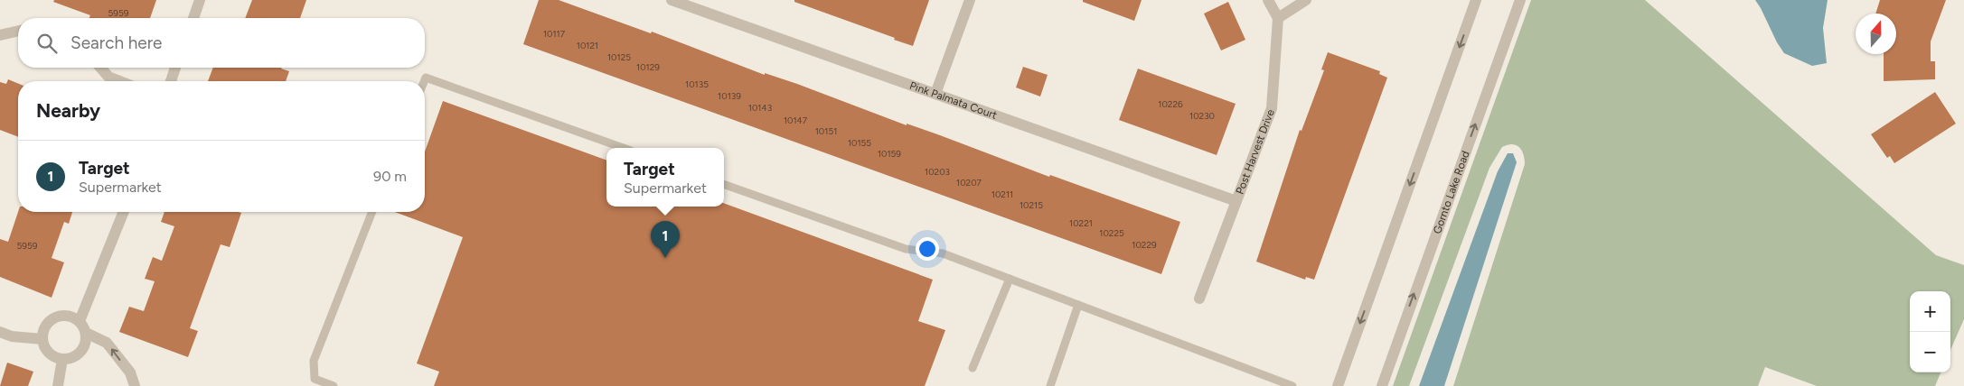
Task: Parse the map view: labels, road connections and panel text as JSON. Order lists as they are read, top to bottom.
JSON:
{
  "streets": {
    "street": ["Pink Palmata Court", "Post Harvest Drive", "Gornto Lake Road"]
  },
  "crossings": [
    ["Pink Palmata Court", "Post Harvest Drive"]
  ],
  "house_numbers": [
    "5959",
    "10117",
    "10121",
    "10125",
    "10129",
    "10135",
    "10139",
    "10226",
    "10143",
    "10230",
    "10147",
    "10151",
    "10155",
    "10159",
    "10203",
    "10207",
    "10211",
    "10215",
    "10221",
    "10225",
    "10229",
    "5959"
  ],
  "north": "top",
  "page": {
    "search": "Search here",
    "heading": "Nearby",
    "list": [
      {
        "mark": "1",
        "name": "Target",
        "note": "Supermarket",
        "value": "90 m"
      }
    ],
    "popup": ["Target", "Supermarket"],
    "pins": "1",
    "map_buttons": ["+", "−"]
  }
}
